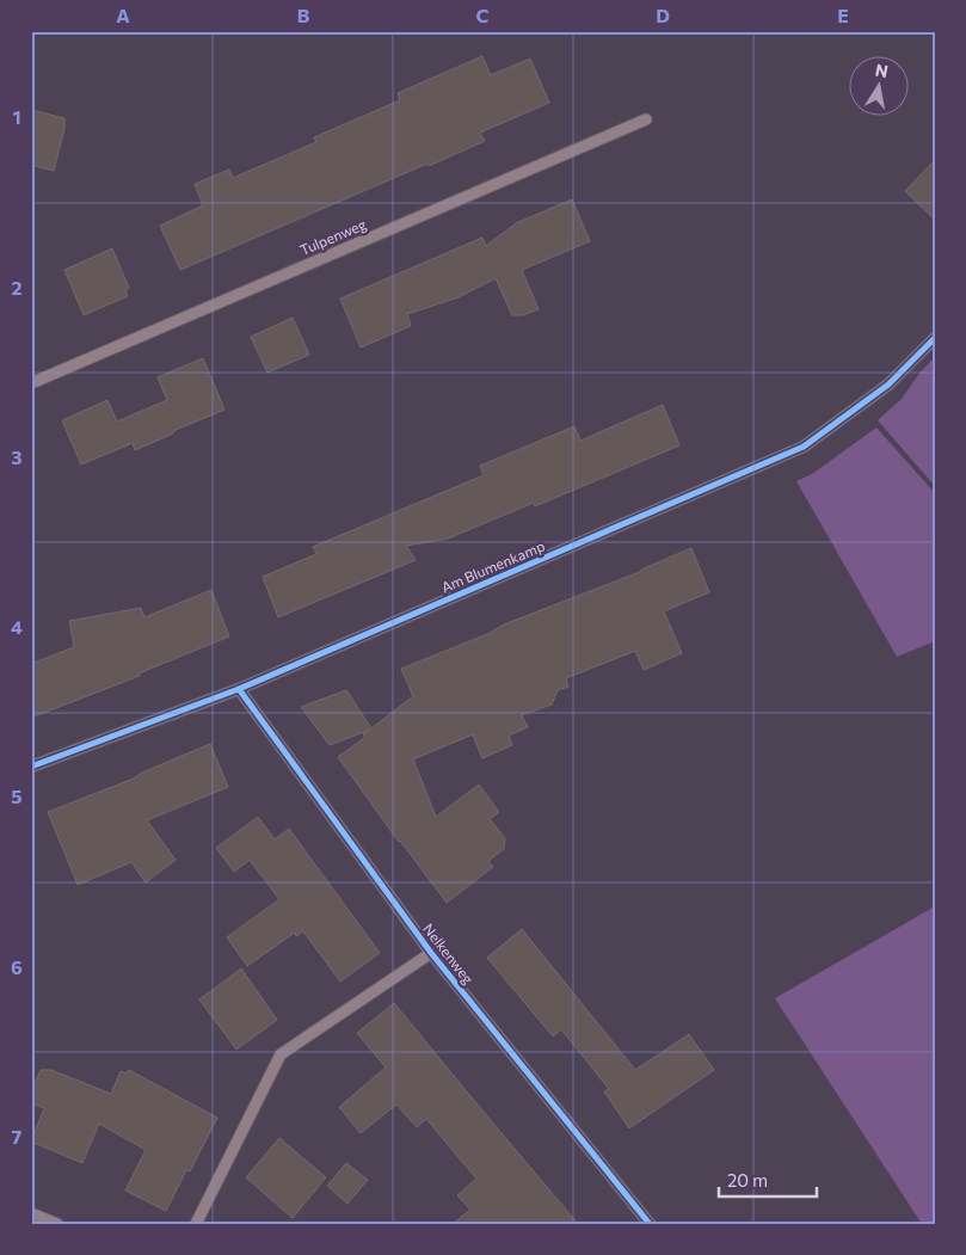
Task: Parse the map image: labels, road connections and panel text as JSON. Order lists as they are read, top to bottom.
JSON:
{
  "streets": {
    "street": ["Tulpenweg", "Am Blumenkamp", "Nelkenweg"]
  },
  "crossings": [
    ["Am Blumenkamp", "Nelkenweg"]
  ],
  "scale_bar": "20 m",
  "north": "top",
  "grid": {
    "columns": [
      "A",
      "B",
      "C",
      "D",
      "E"
    ],
    "rows": [
      "1",
      "2",
      "3",
      "4",
      "5",
      "6",
      "7"
    ]
  }
}
